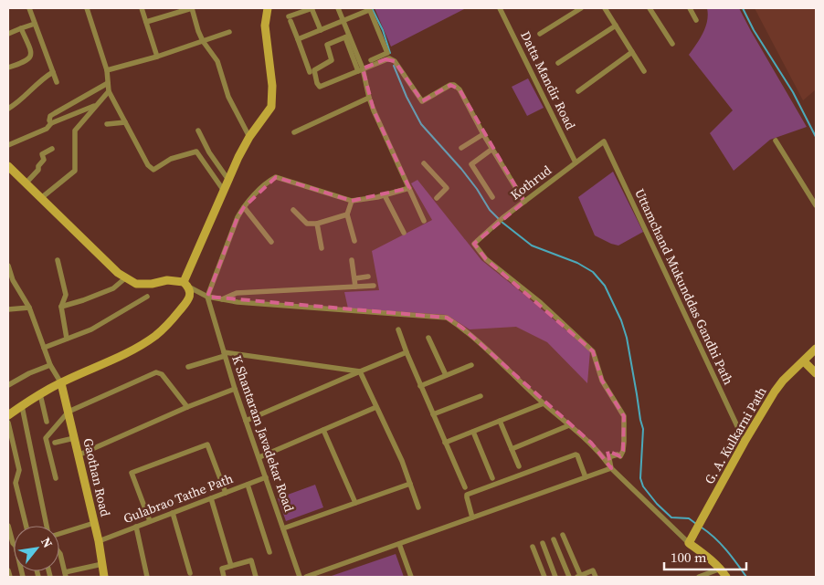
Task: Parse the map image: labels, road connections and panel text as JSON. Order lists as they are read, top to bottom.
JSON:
{
  "streets": {
    "street": [
      "Datta Mandir Road",
      "Kothrud",
      "Uttamchand Mukunddas Gandhi Path",
      "K Shantaram Javadekar Road",
      "G. A. Kulkarni Path",
      "Gaothan Road",
      "Gulabrao Tathe Path"
    ]
  },
  "crossings": [
    ["Datta Mandir Road", "Kothrud"],
    ["Kothrud", "Uttamchand Mukunddas Gandhi Path"],
    ["Uttamchand Mukunddas Gandhi Path", "G. A. Kulkarni Path"],
    ["K Shantaram Javadekar Road", "Gulabrao Tathe Path"],
    ["Gaothan Road", "Gulabrao Tathe Path"]
  ],
  "scale_bar": "100 m",
  "north": "top right"
}
